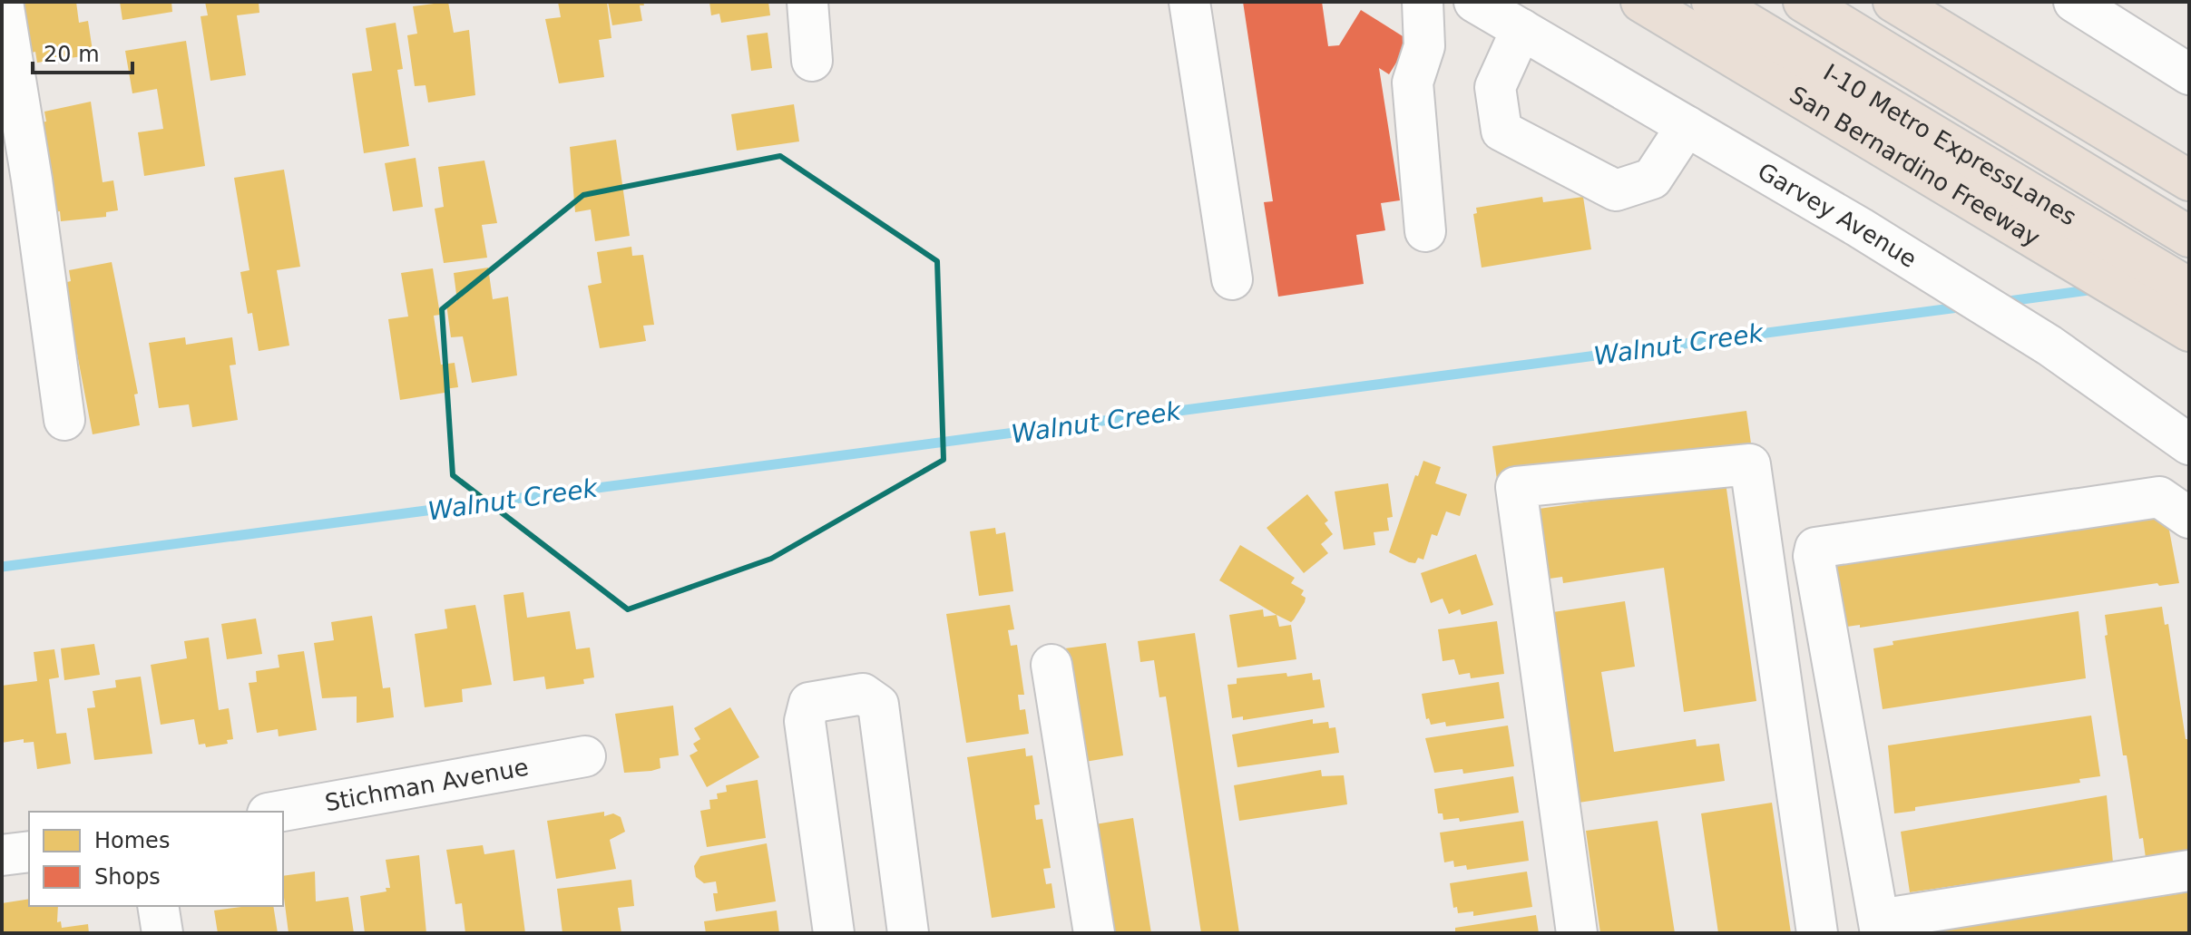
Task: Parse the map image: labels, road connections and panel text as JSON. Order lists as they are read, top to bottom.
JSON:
{
  "streets": {
    "highway": ["I-10 Metro ExpressLanes", "San Bernardino Freeway"],
    "street": ["Garvey Avenue", "Stichman Avenue"]
  },
  "water": ["Walnut Creek"],
  "legend": ["Homes", "Shops"],
  "scale_bar": "20 m"
}
